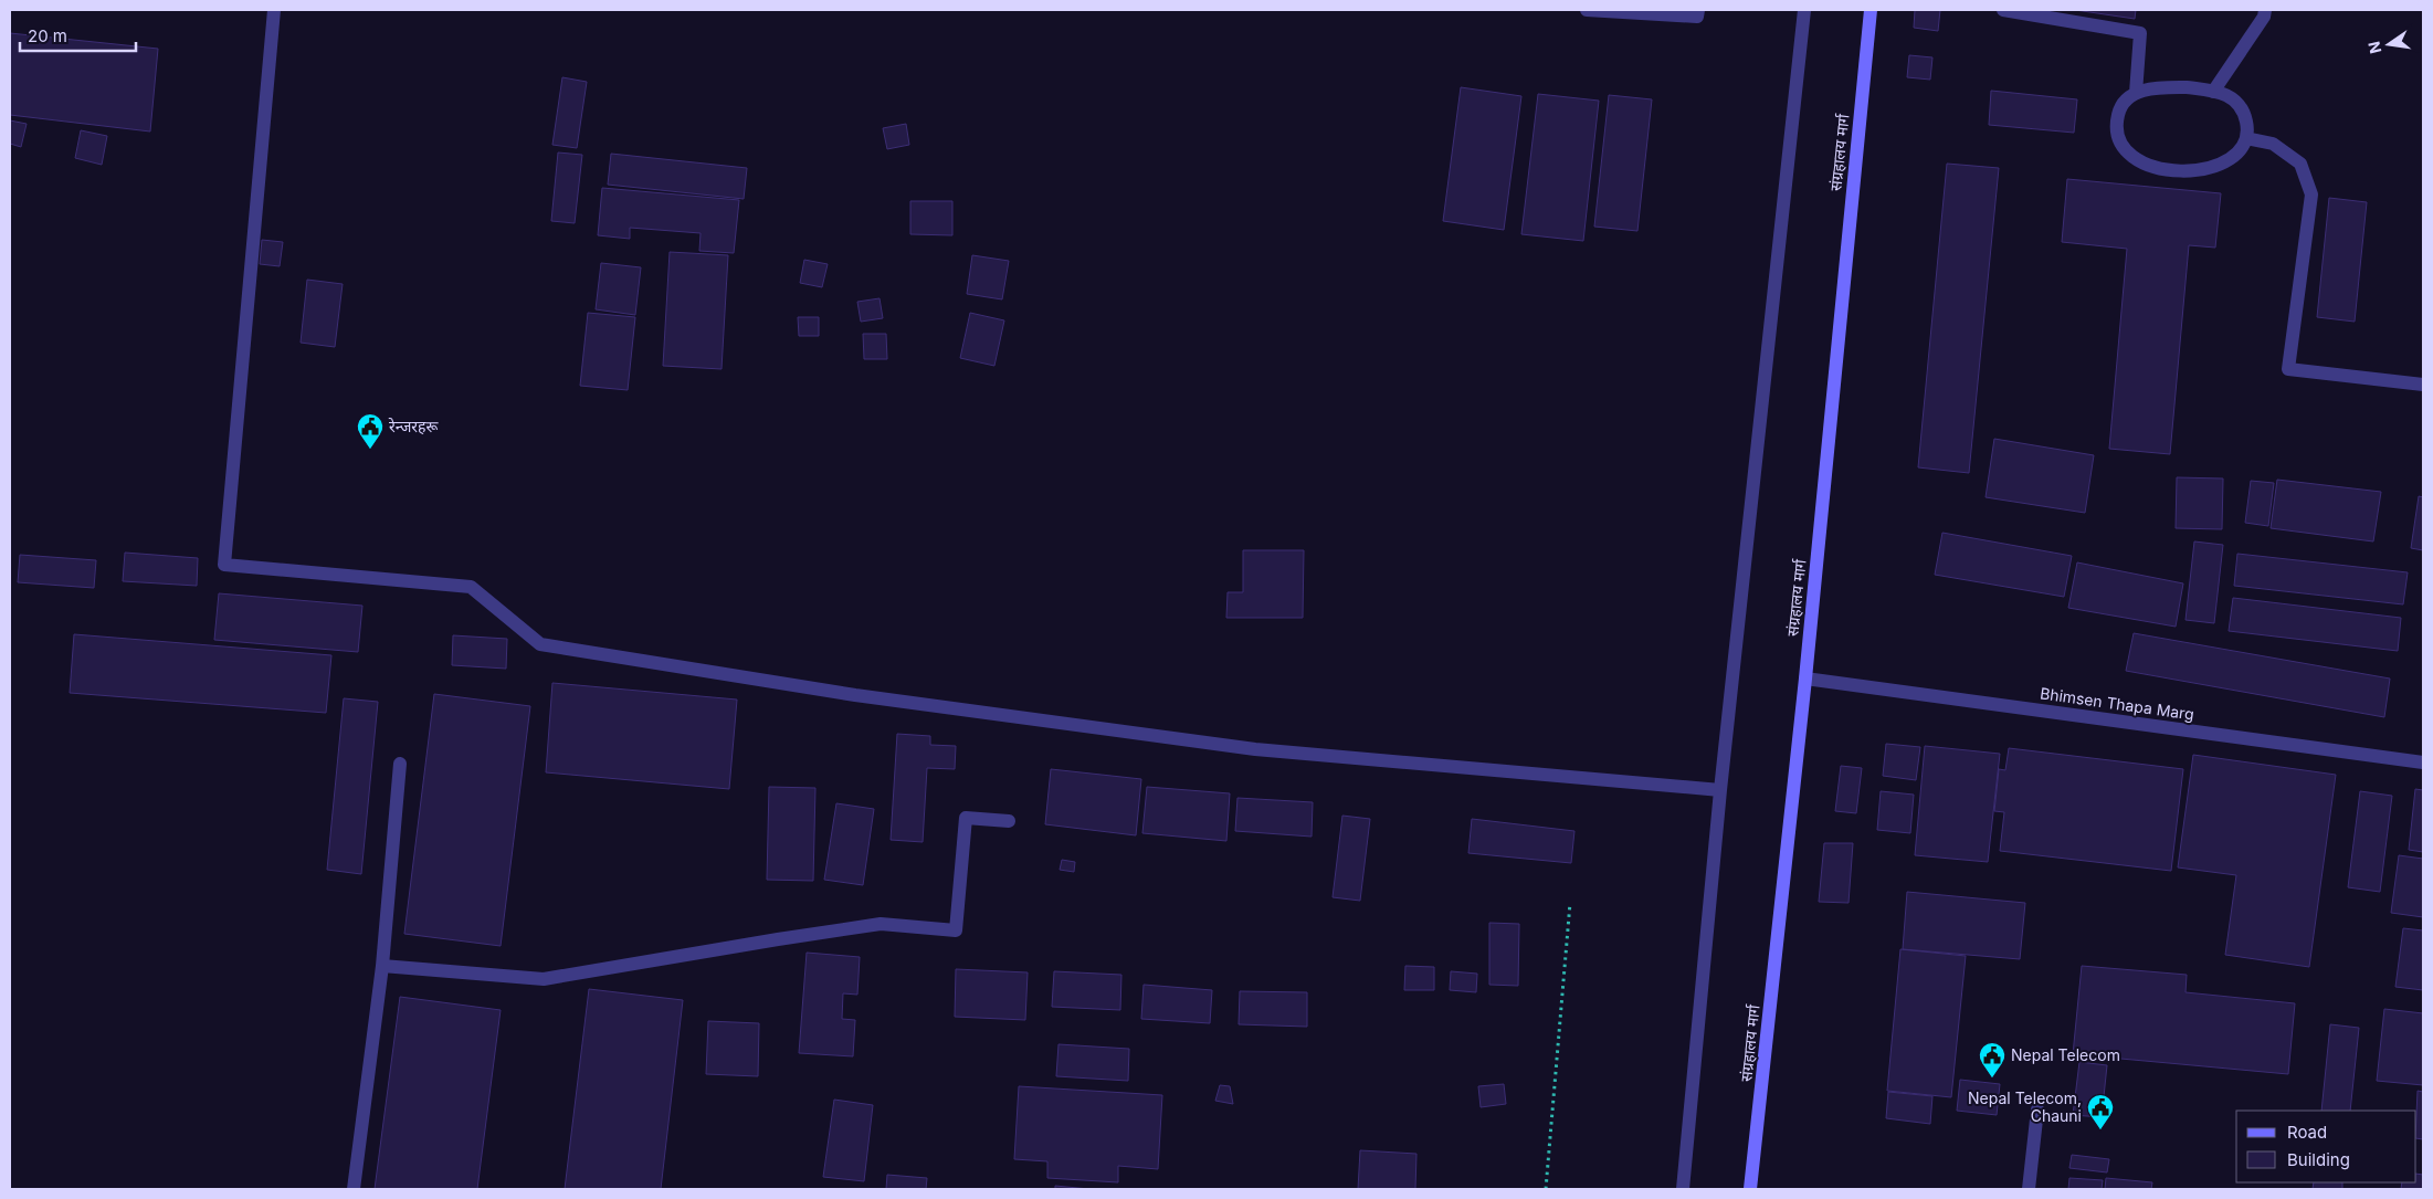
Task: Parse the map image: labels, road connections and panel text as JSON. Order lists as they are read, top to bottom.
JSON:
{
  "streets": {
    "main road": ["संग्रहालय मार्ग"],
    "street": ["Bhimsen Thapa Marg"]
  },
  "crossings": [
    ["संग्रहालय मार्ग", "Bhimsen Thapa Marg"]
  ],
  "places": {
    "public building": ["रेन्जरहरू", "Nepal Telecom", "Nepal Telecom, Chauni"]
  },
  "legend": ["Road", "Building"],
  "scale_bar": "20 m",
  "north": "left"
}
